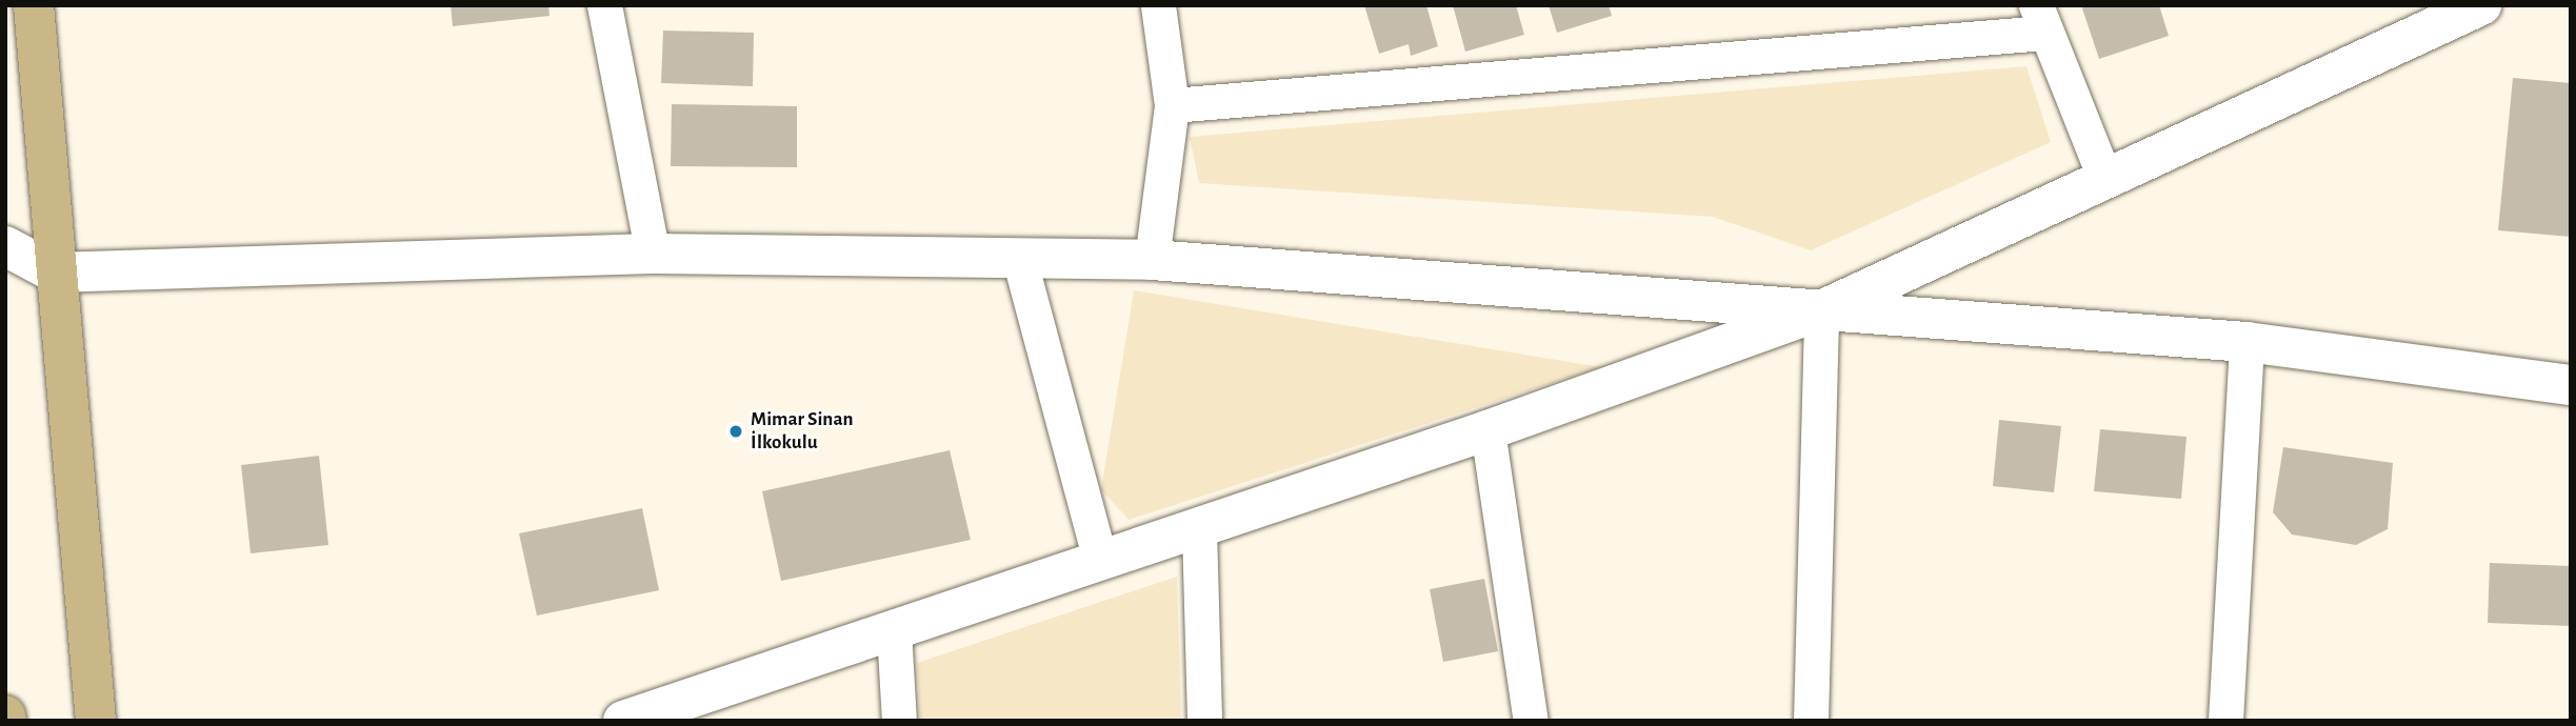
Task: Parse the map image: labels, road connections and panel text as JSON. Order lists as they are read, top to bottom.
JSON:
{
  "places": ["Mimar Sinan İlkokulu"]
}
